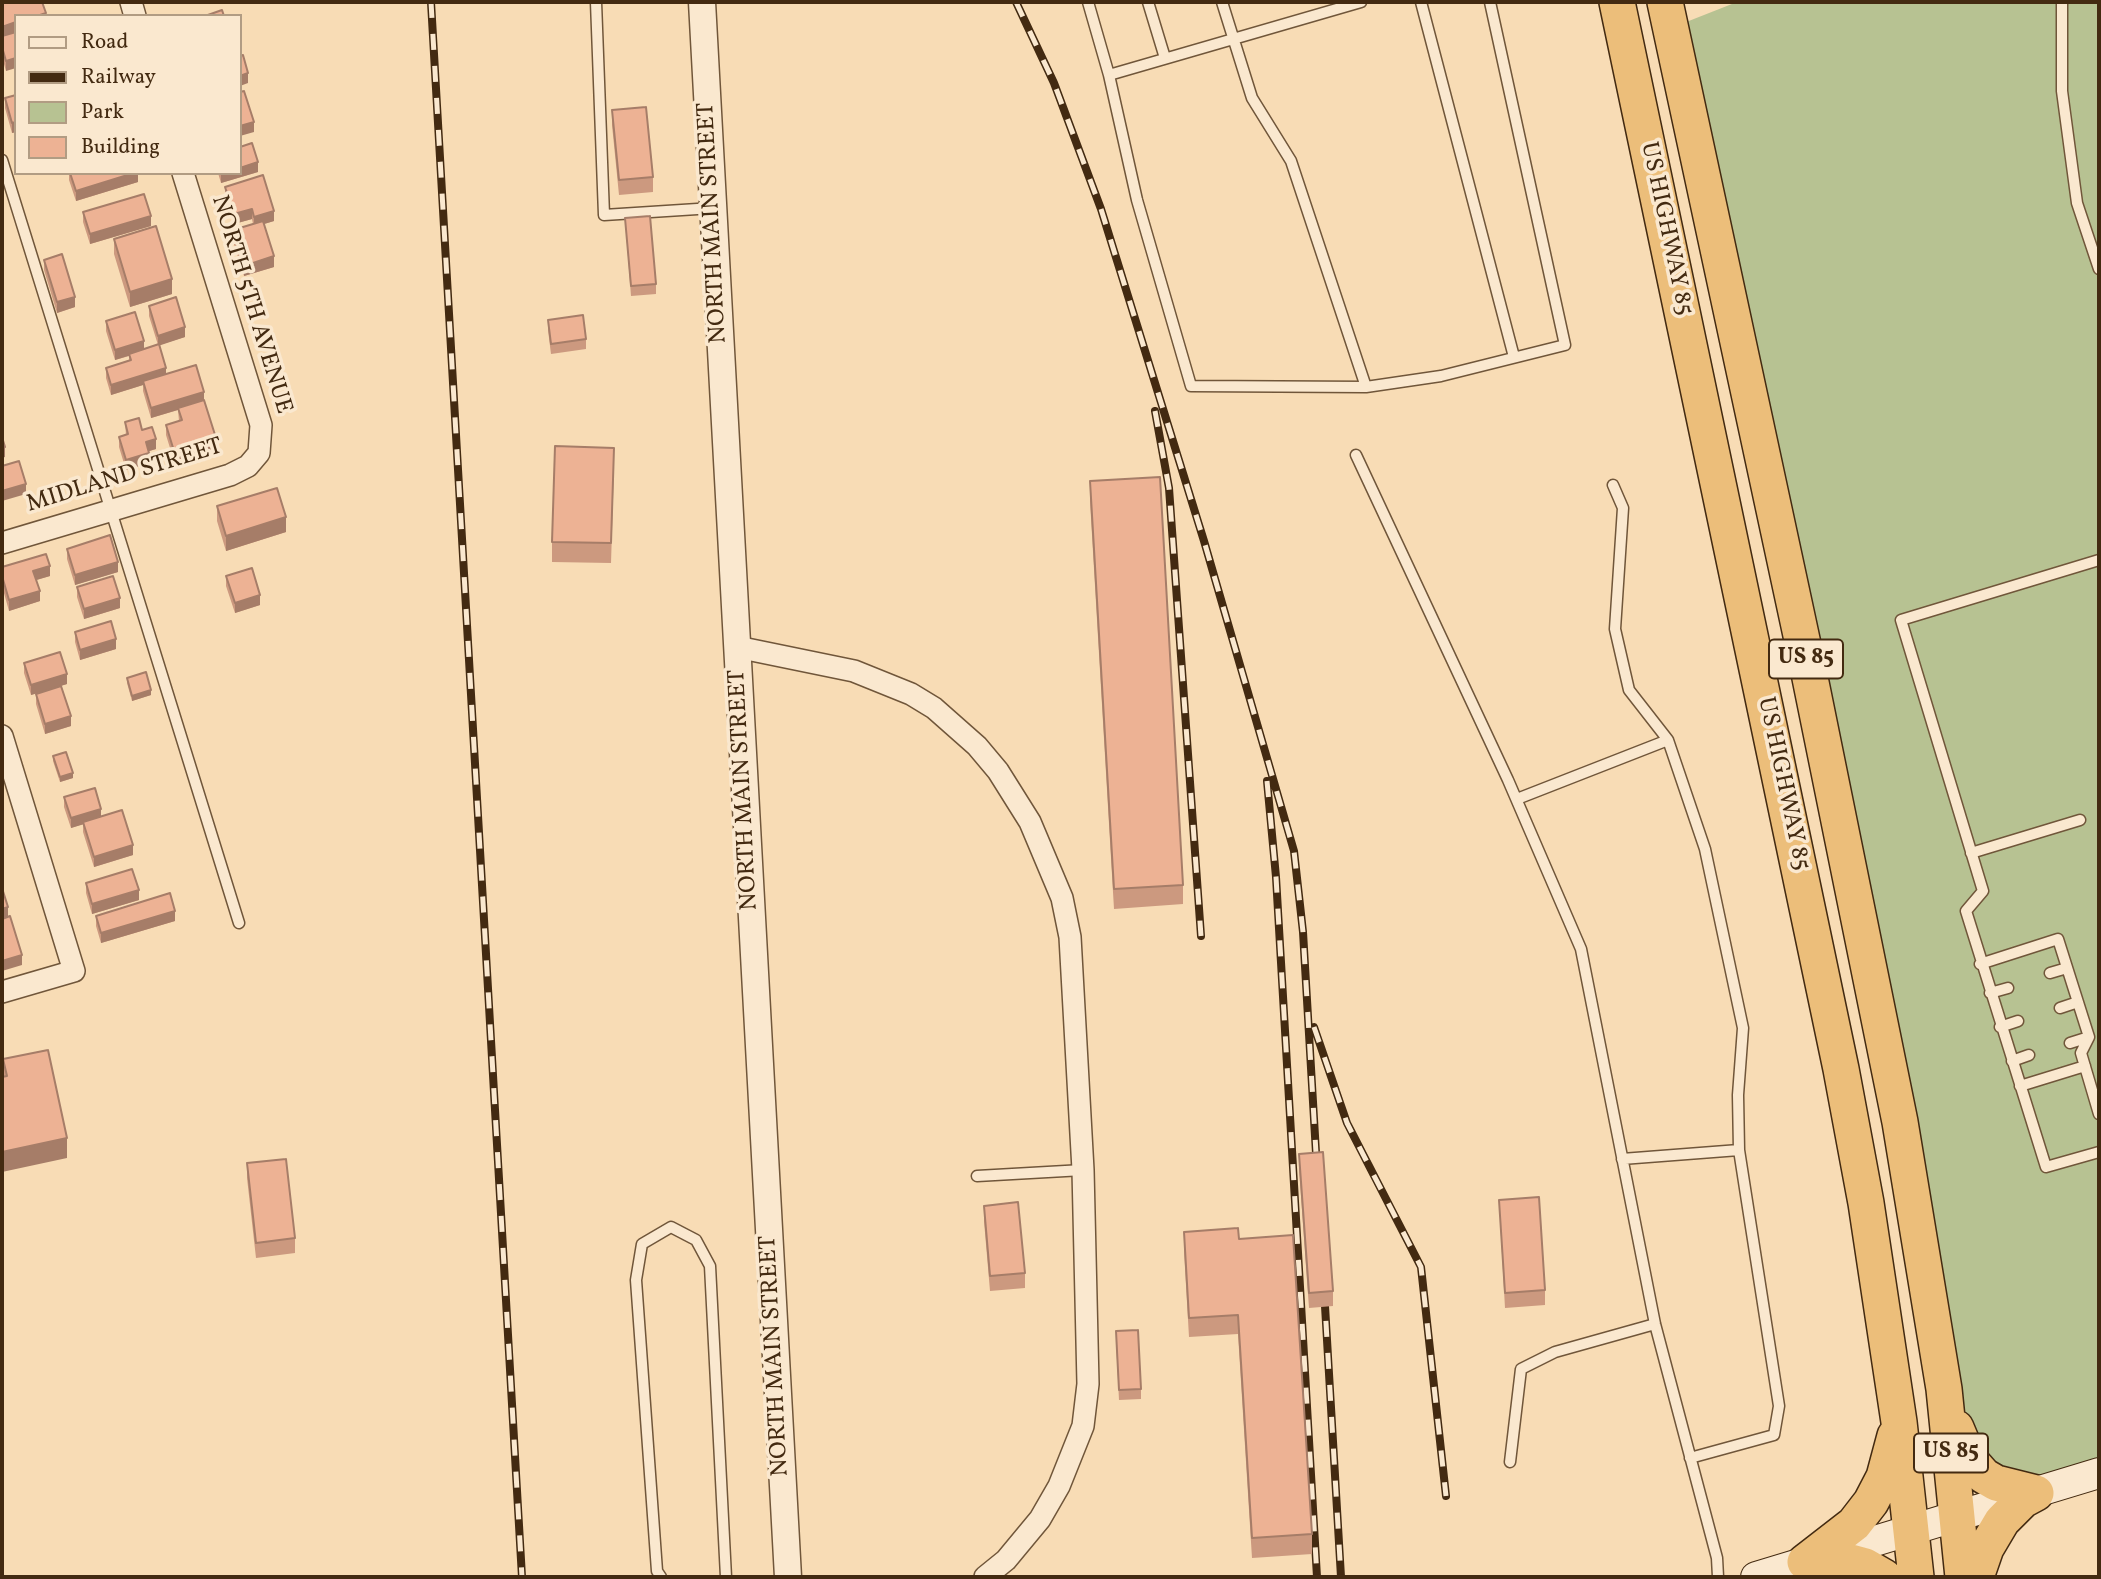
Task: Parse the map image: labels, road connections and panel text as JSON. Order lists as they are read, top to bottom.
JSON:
{
  "streets": {
    "highway": ["US HIGHWAY 85", "US 85"],
    "street": ["NORTH MAIN STREET", "NORTH 5TH AVENUE", "MIDLAND STREET"]
  },
  "crossings": [
    ["US HIGHWAY 85", "US 85"],
    ["NORTH 5TH AVENUE", "MIDLAND STREET"]
  ],
  "legend": [
    "Road",
    "Railway",
    "Park",
    "Building"
  ]
}
